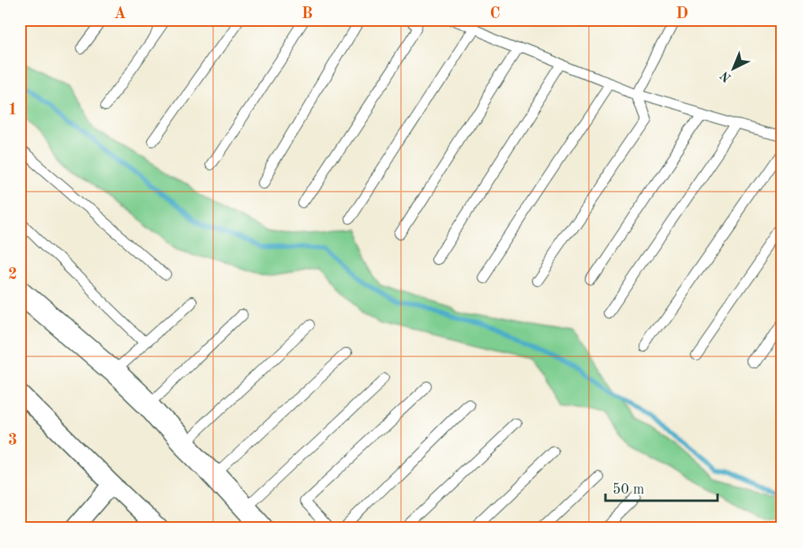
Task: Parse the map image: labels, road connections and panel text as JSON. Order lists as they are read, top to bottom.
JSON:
{
  "scale_bar": "50 m",
  "north": "bottom left",
  "grid": {
    "columns": [
      "A",
      "B",
      "C",
      "D"
    ],
    "rows": ["1", "2", "3"]
  }
}
